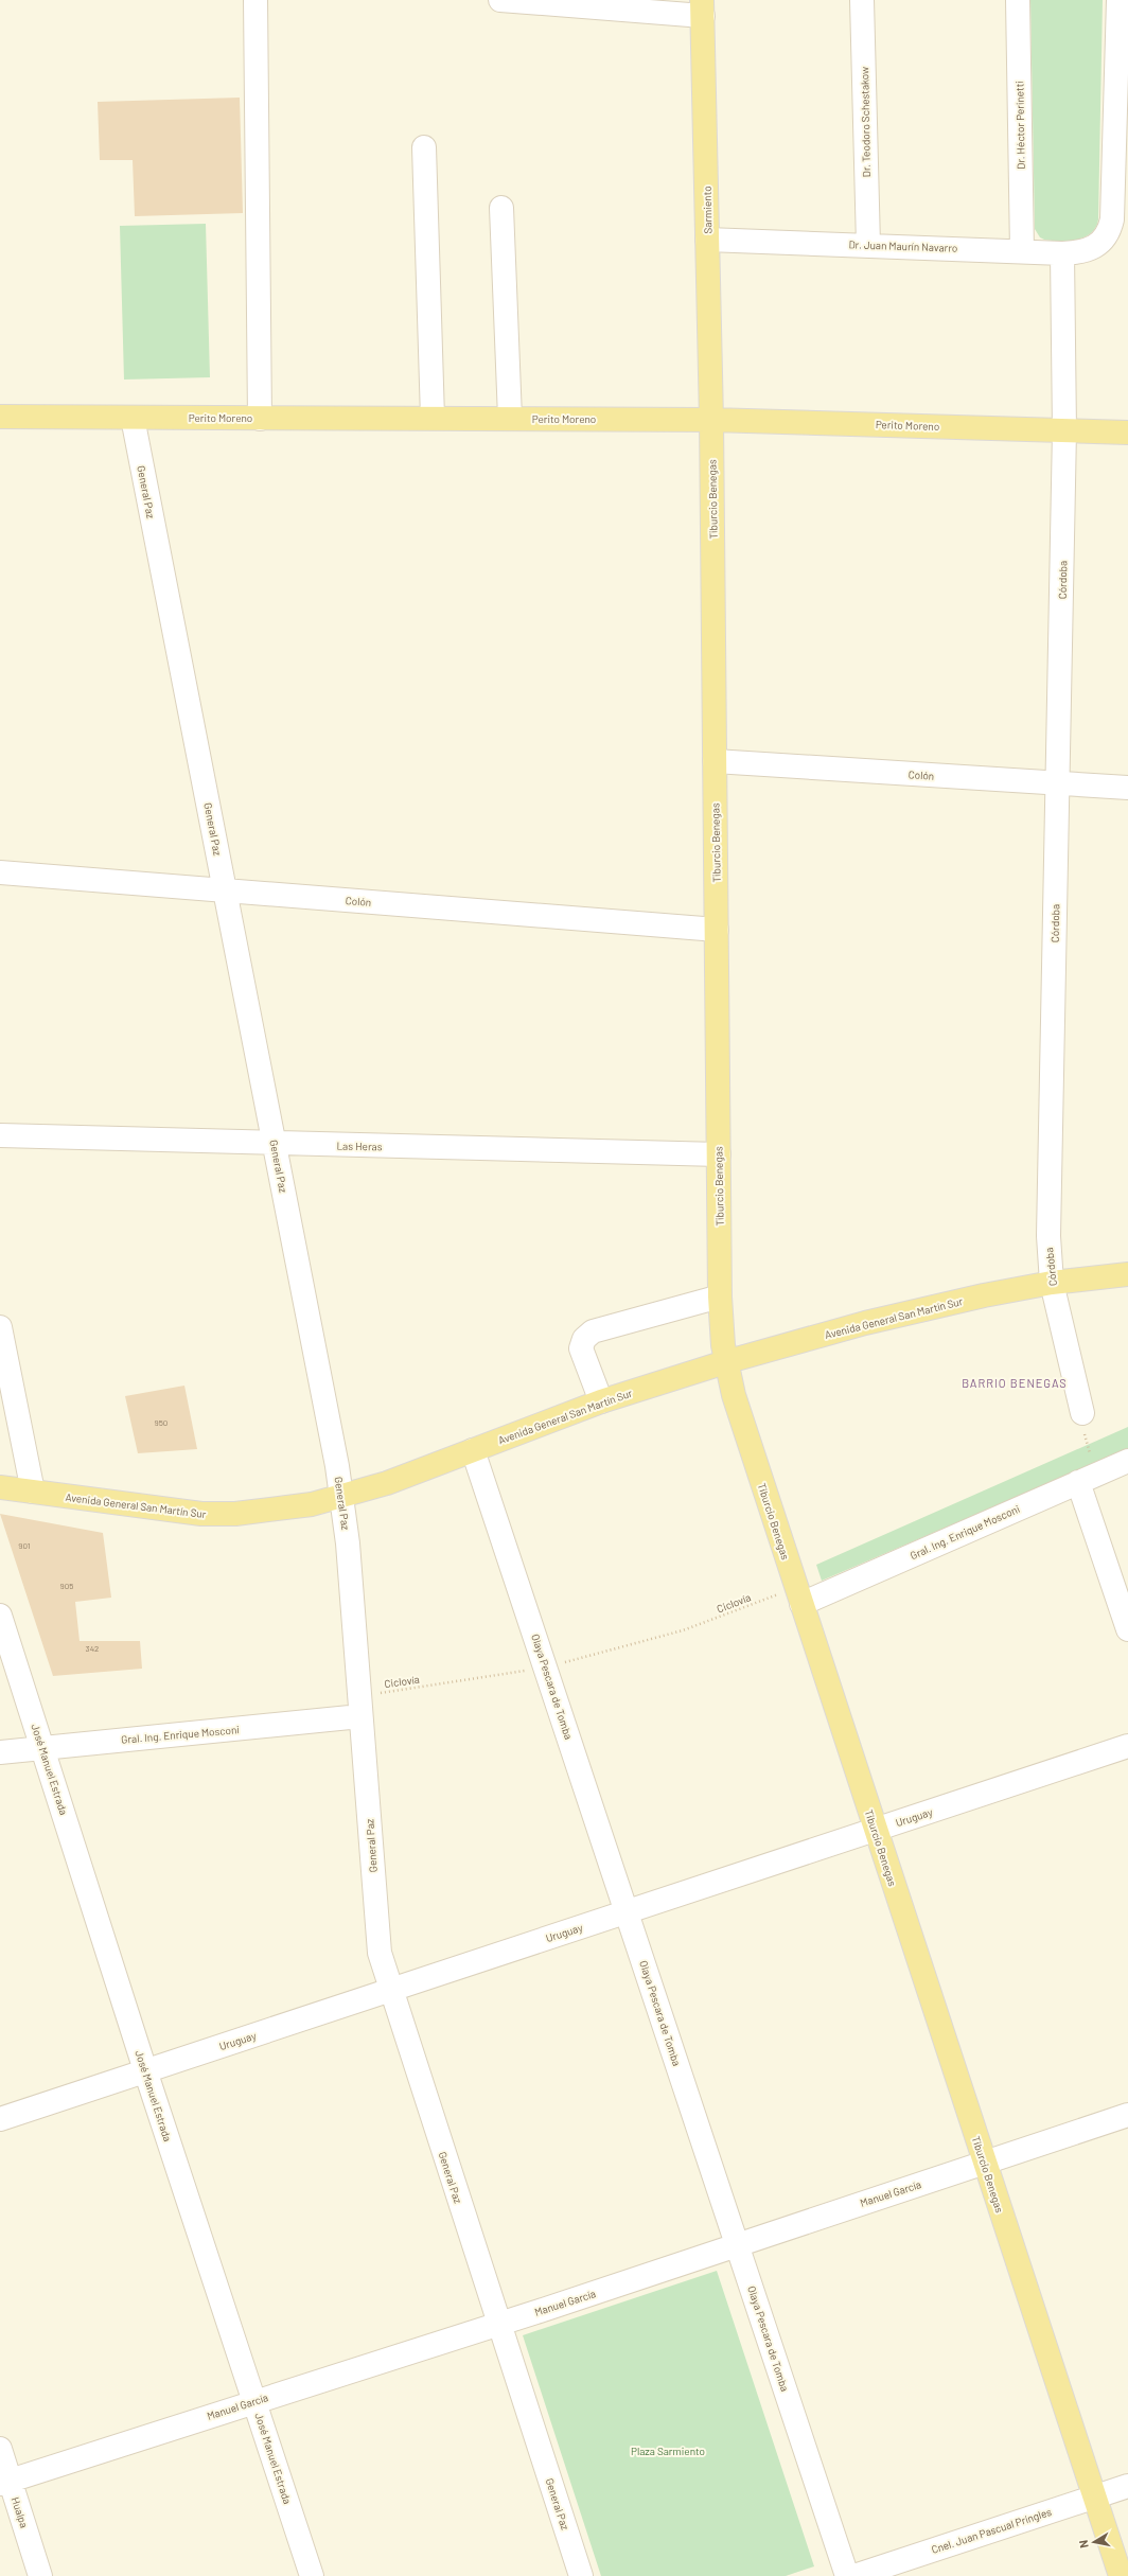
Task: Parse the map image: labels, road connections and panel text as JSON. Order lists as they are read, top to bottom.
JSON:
{
  "streets": {
    "main road": [
      "Sarmiento",
      "Perito Moreno",
      "Tiburcio Benegas",
      "Avenida General San Martín Sur"
    ],
    "street": [
      "Dr. Teodoro Schestakow",
      "Dr. Héctor Perinetti",
      "Dr. Juan Maurín Navarro",
      "General Paz",
      "Córdoba",
      "Colón",
      "Las Heras",
      "Gral. Ing. Enrique Mosconi",
      "Olaya Pescara de Tomba",
      "José Manuel Estrada",
      "Uruguay",
      "Manuel García",
      "Hualpa",
      "Cnel. Juan Pascual Pringles"
    ],
    "path": ["Ciclovía"]
  },
  "crossings": [
    ["Dr. Teodoro Schestakow", "Dr. Juan Maurín Navarro"],
    ["Dr. Héctor Perinetti", "Dr. Juan Maurín Navarro"],
    ["Sarmiento", "Dr. Juan Maurín Navarro"],
    ["Sarmiento", "Perito Moreno"],
    ["Sarmiento", "Tiburcio Benegas"],
    ["Perito Moreno", "General Paz"],
    ["Perito Moreno", "Tiburcio Benegas"],
    ["Perito Moreno", "Córdoba"],
    ["General Paz", "Colón"],
    ["General Paz", "Las Heras"],
    ["General Paz", "Avenida General San Martín Sur"],
    ["General Paz", "Gral. Ing. Enrique Mosconi"],
    ["General Paz", "Ciclovía"],
    ["General Paz", "Uruguay"],
    ["General Paz", "Manuel García"],
    ["Tiburcio Benegas", "Colón"],
    ["Tiburcio Benegas", "Las Heras"],
    ["Tiburcio Benegas", "Avenida General San Martín Sur"],
    ["Tiburcio Benegas", "Gral. Ing. Enrique Mosconi"],
    ["Tiburcio Benegas", "Ciclovía"],
    ["Tiburcio Benegas", "Uruguay"],
    ["Tiburcio Benegas", "Manuel García"],
    ["Tiburcio Benegas", "Cnel. Juan Pascual Pringles"],
    ["Córdoba", "Colón"],
    ["Córdoba", "Avenida General San Martín Sur"],
    ["Avenida General San Martín Sur", "Olaya Pescara de Tomba"],
    ["Gral. Ing. Enrique Mosconi", "Ciclovía"],
    ["Gral. Ing. Enrique Mosconi", "José Manuel Estrada"],
    ["Ciclovía", "Olaya Pescara de Tomba"],
    ["Olaya Pescara de Tomba", "Uruguay"],
    ["Olaya Pescara de Tomba", "Manuel García"],
    ["José Manuel Estrada", "Uruguay"],
    ["José Manuel Estrada", "Manuel García"],
    ["Manuel García", "Hualpa"]
  ],
  "districts": ["BARRIO BENEGAS"],
  "parks": ["Plaza Sarmiento"],
  "house_numbers": [
    "950",
    "901",
    "905",
    "342"
  ],
  "north": "left"
}
